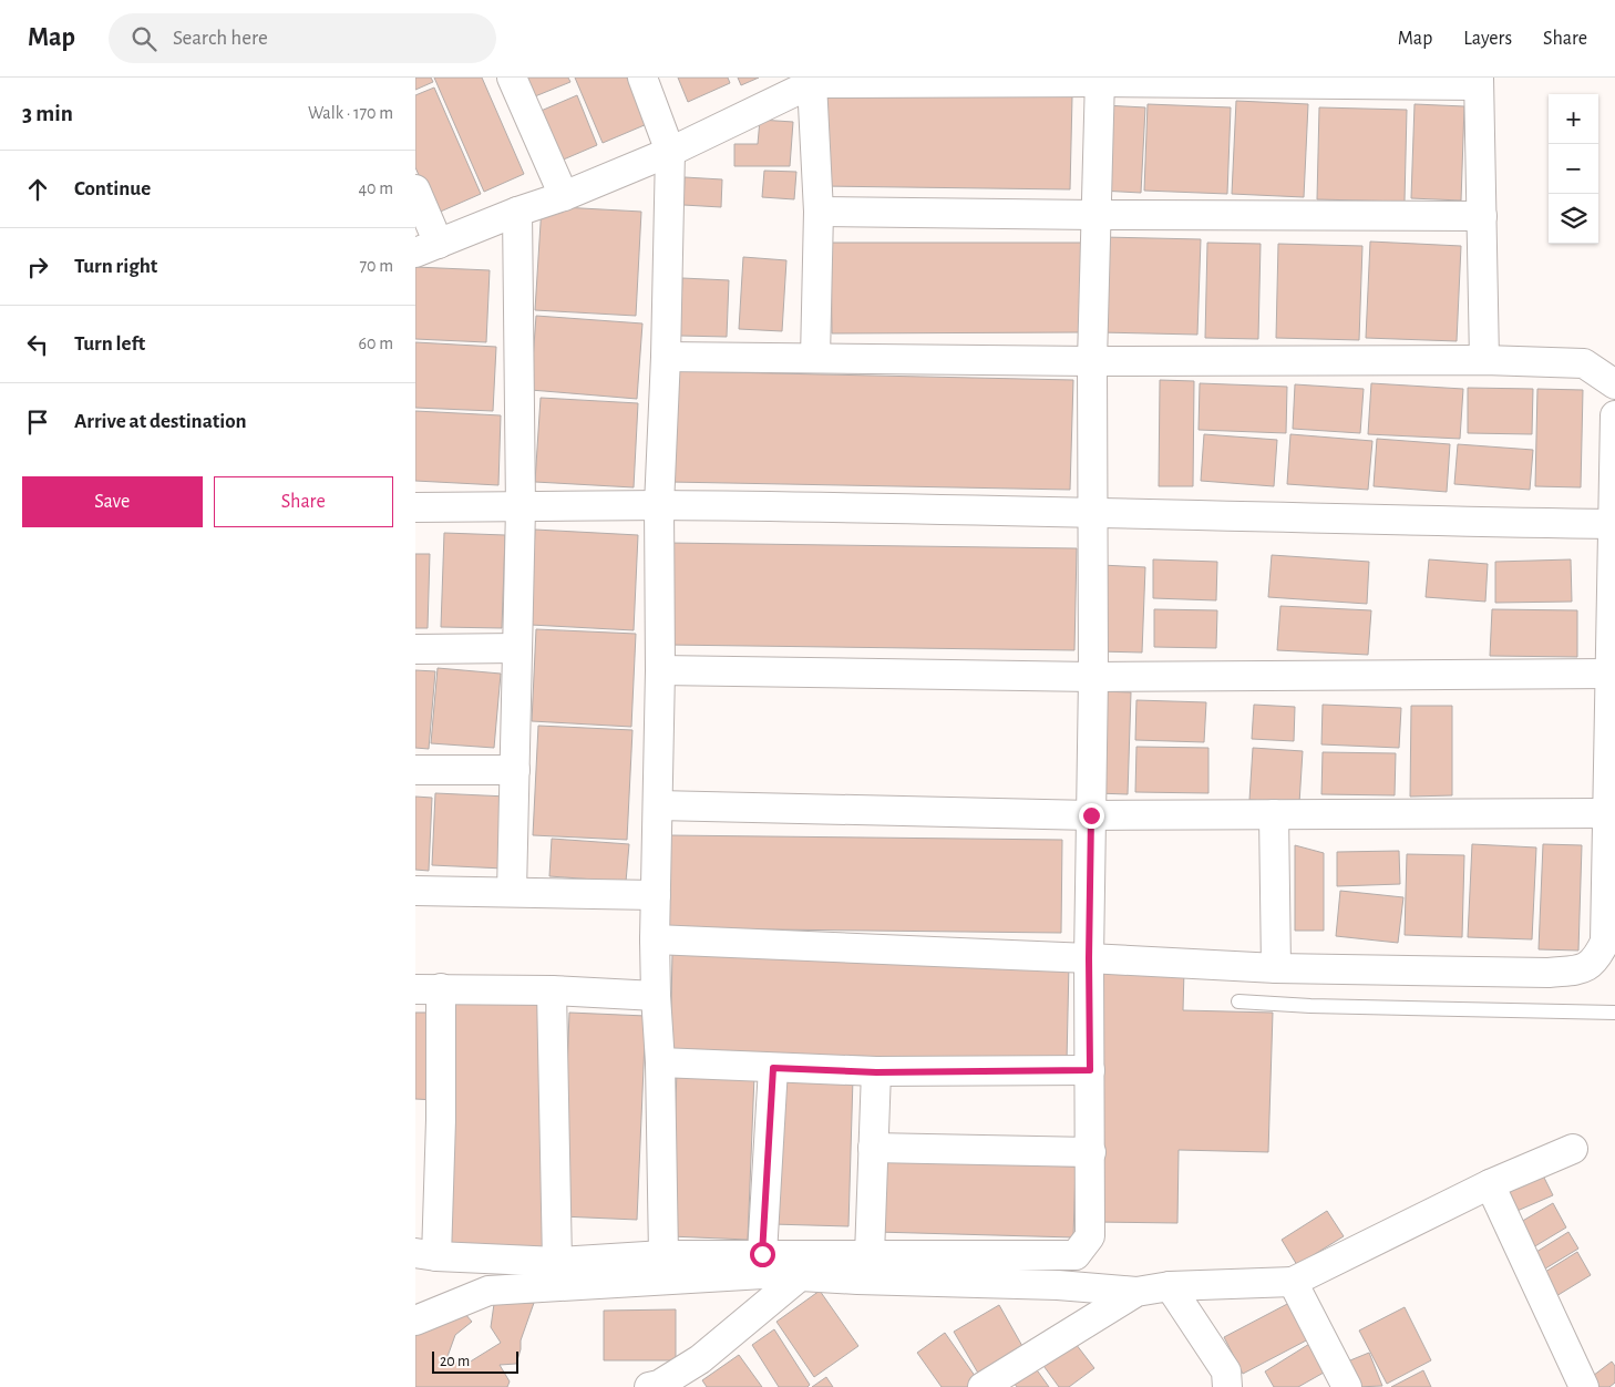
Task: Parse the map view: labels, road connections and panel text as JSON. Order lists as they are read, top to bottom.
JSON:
{
  "scale_bar": "20 m",
  "page": {
    "header": "Map",
    "search": "Search here",
    "nav": ["Map", "Layers", "Share"],
    "heading": ["3 min", "Walk · 170 m"],
    "map_buttons": ["+", "−"],
    "list": [
      ["Continue", "40 m"],
      ["Turn right", "70 m"],
      ["Turn left", "60 m"],
      "Arrive at destination"
    ],
    "buttons": ["Save", "Share"],
    "scale": "20 m"
  }
}
